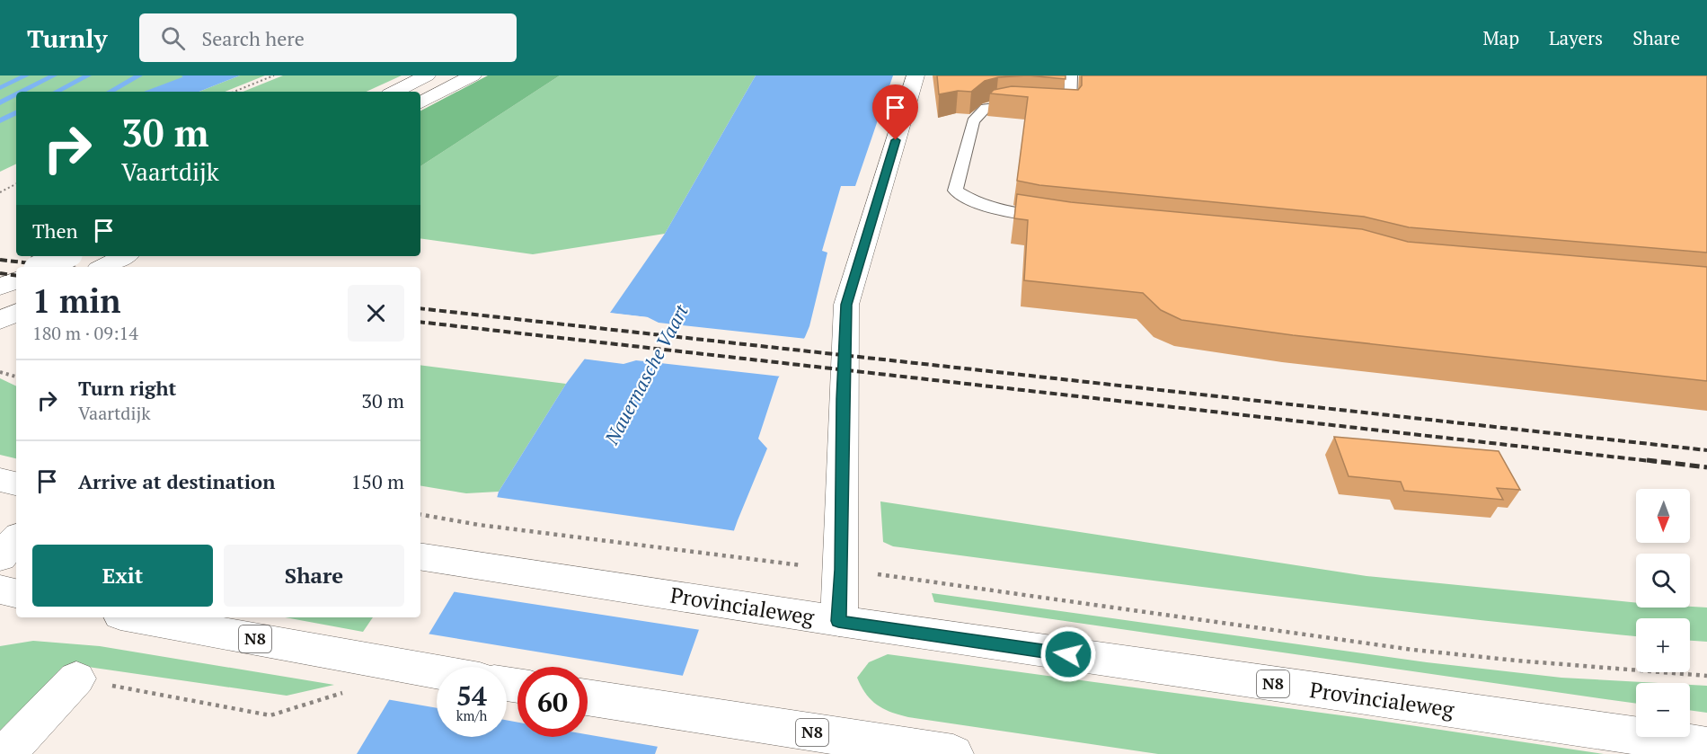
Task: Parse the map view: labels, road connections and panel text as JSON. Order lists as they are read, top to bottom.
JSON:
{
  "streets": {
    "main road": ["Provincialeweg", "N8"]
  },
  "water": ["Nauernasche Vaart"],
  "north": "bottom",
  "page": {
    "header": "Turnly",
    "search": "Search here",
    "nav": ["Map", "Layers", "Share"],
    "turn": ["30 m", "Vaartdijk"],
    "then": "Then",
    "heading": ["1 min", "180 m · 09:14"],
    "list": [
      {
        "name": "Turn right",
        "note": "Vaartdijk",
        "value": "30 m"
      },
      {
        "name": "Arrive at destination",
        "value": "150 m"
      }
    ],
    "map_buttons": ["+", "−"],
    "buttons": ["Exit", "Share"],
    "speed": "54 km/h",
    "limit": "60"
  }
}
